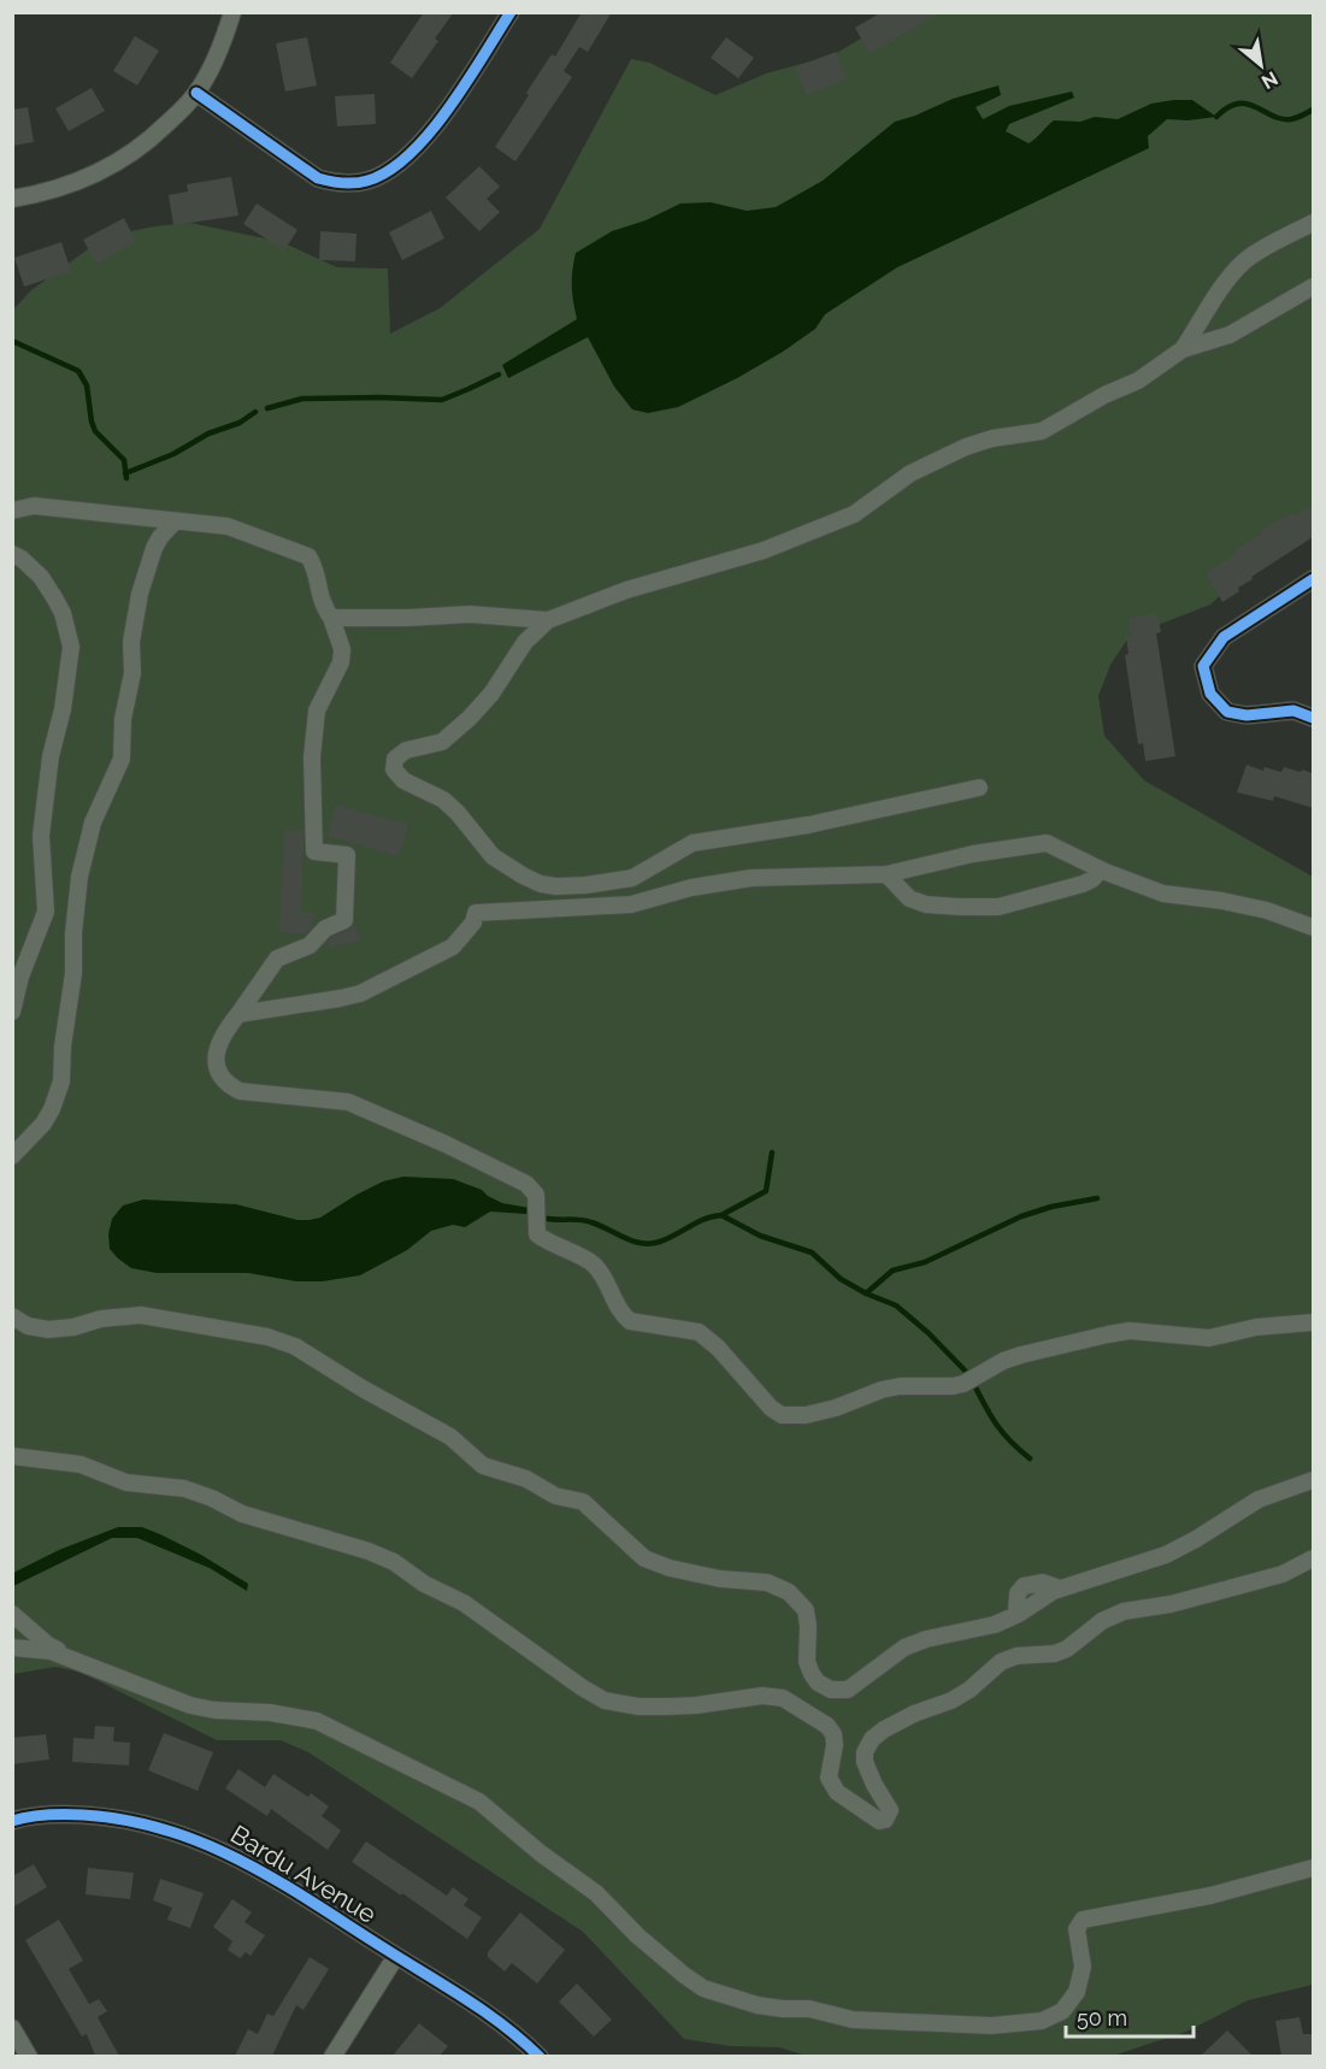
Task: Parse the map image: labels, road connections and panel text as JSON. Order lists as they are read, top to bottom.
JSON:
{
  "streets": {
    "street": ["Bardu Avenue"]
  },
  "scale_bar": "50 m",
  "north": "bottom right"
}
